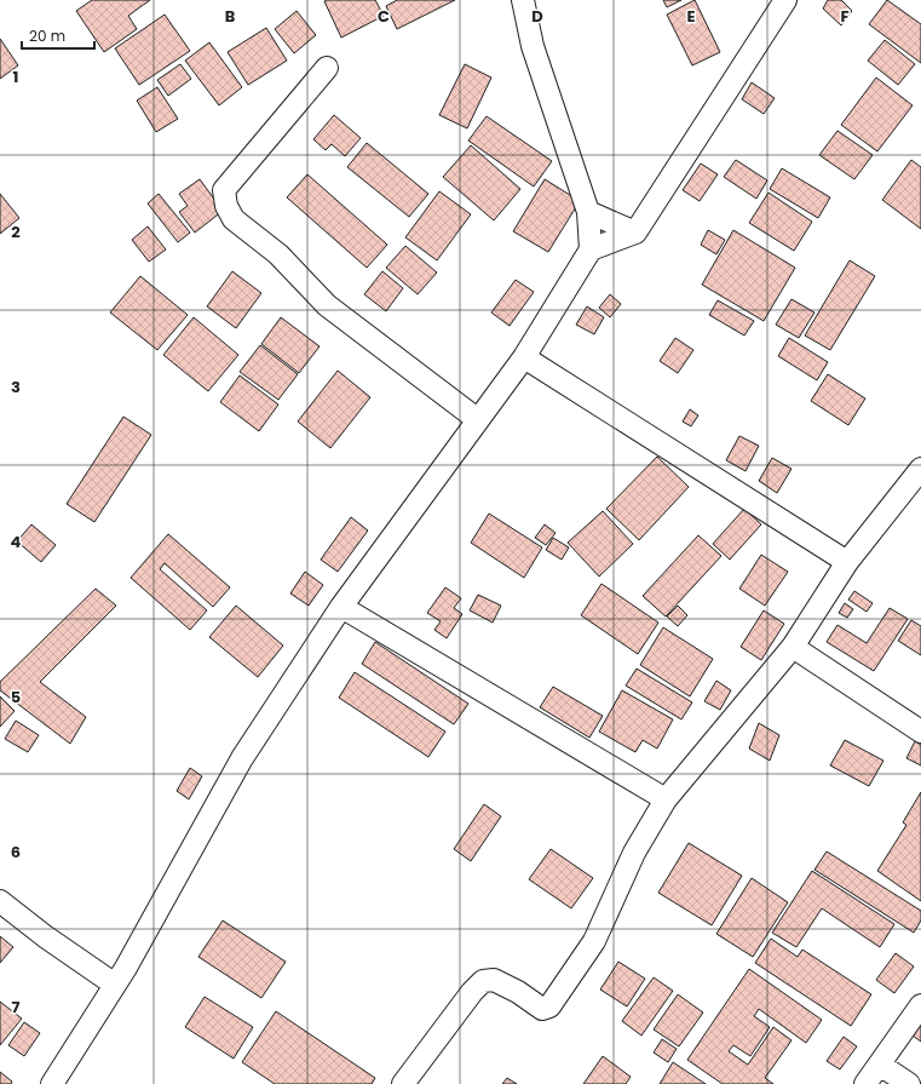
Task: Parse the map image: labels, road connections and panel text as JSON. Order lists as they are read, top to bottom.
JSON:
{
  "scale_bar": "20 m",
  "grid": {
    "columns": [
      "B",
      "C",
      "D",
      "E",
      "F"
    ],
    "rows": [
      "1",
      "2",
      "3",
      "4",
      "5",
      "6",
      "7"
    ]
  }
}
